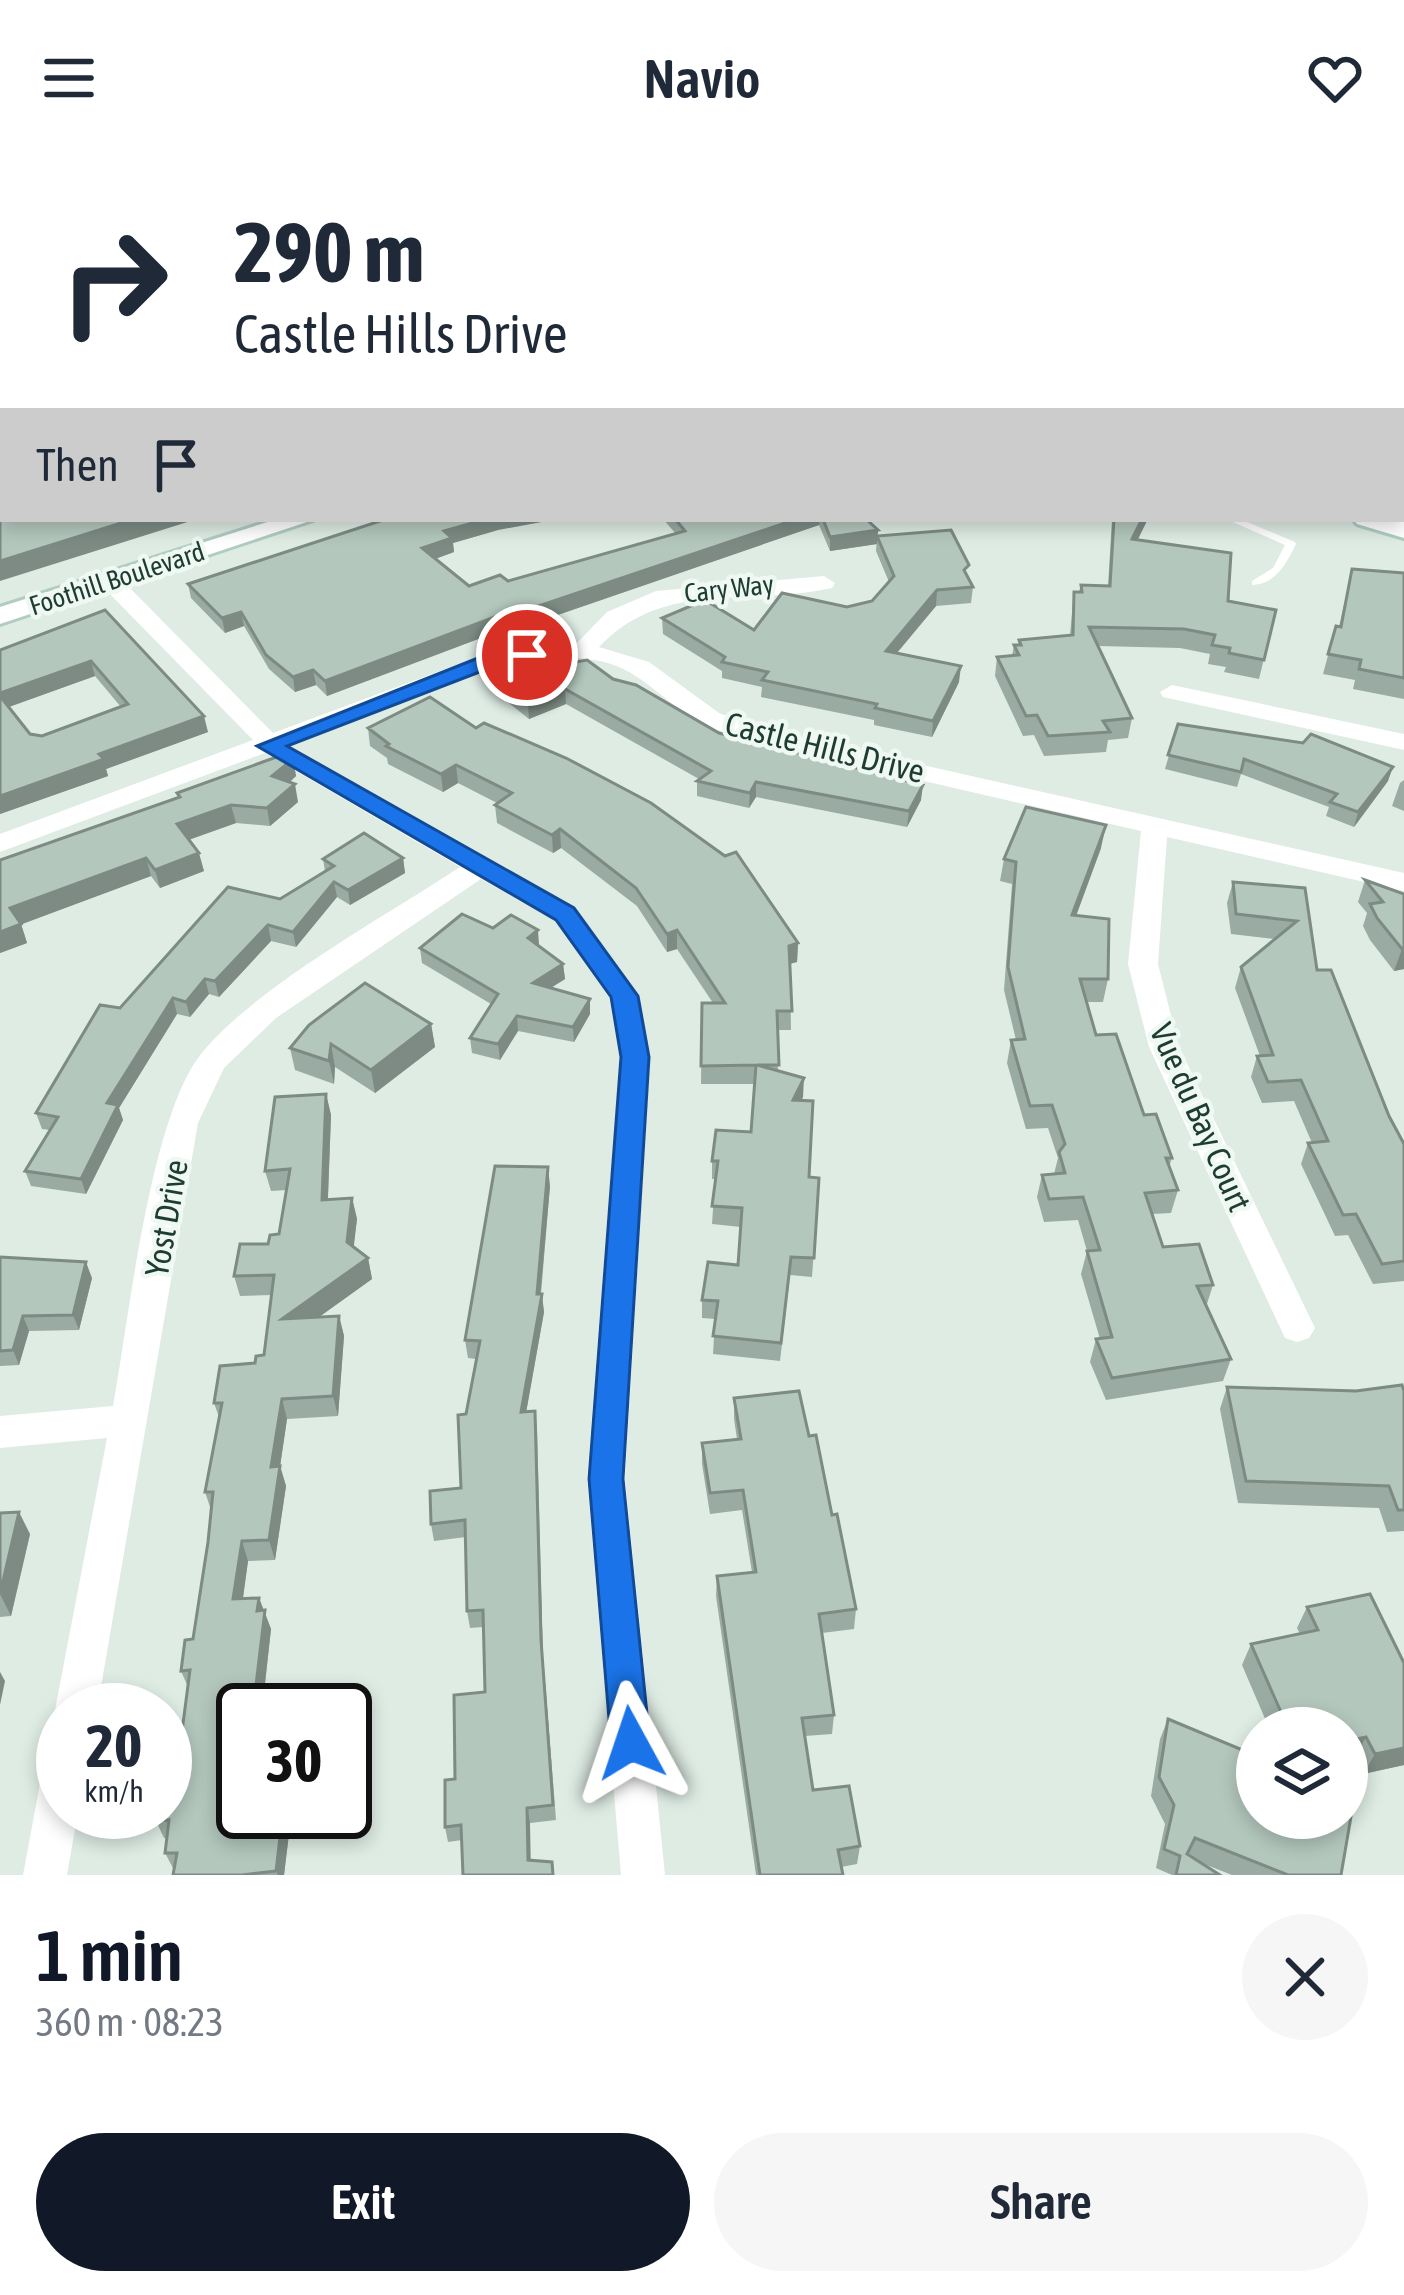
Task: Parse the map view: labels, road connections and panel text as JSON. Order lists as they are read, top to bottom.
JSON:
{
  "streets": {
    "main road": ["Foothill Boulevard"],
    "street": [
      "Cary Way",
      "Castle Hills Drive",
      "Vue du Bay Court",
      "Yost Drive"
    ]
  },
  "crossings": [
    ["Cary Way", "Castle Hills Drive"],
    ["Castle Hills Drive", "Vue du Bay Court"]
  ],
  "page": {
    "header": "Navio",
    "turn": ["290 m", "Castle Hills Drive"],
    "then": "Then",
    "speed": "20 km/h",
    "limit": "30",
    "heading": ["1 min", "360 m · 08:23"],
    "buttons": ["Exit", "Share"]
  }
}
